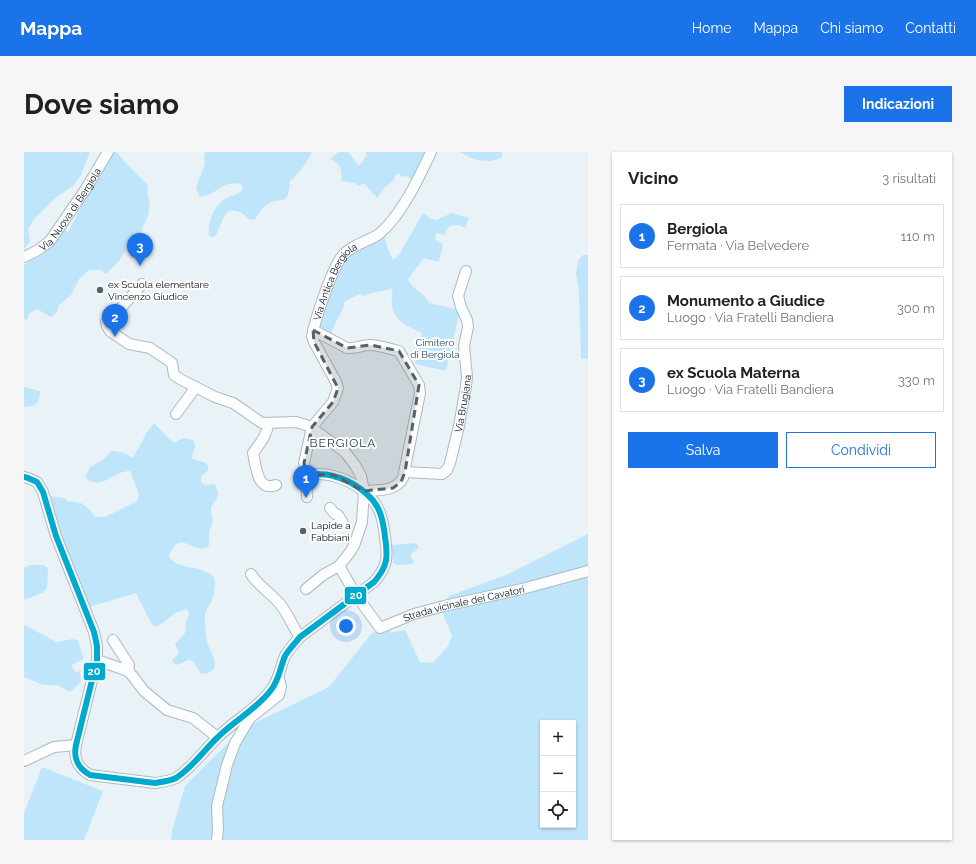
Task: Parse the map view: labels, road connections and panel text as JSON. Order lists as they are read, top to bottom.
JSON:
{
  "streets": {
    "street": [
      "Via Nuova di Bergiola",
      "Via Antica Bergiola",
      "Via Brugiana",
      "Strada vicinale dei Cavatori"
    ]
  },
  "districts": ["BERGIOLA"],
  "parks": ["Cimitero di Bergiola"],
  "places": ["ex Scuola elementare Vincenzo Giudice", "Lapide a Fabbiani"],
  "lines": ["transit line 20"],
  "page": {
    "header": "Mappa",
    "nav": [
      "Home",
      "Mappa",
      "Chi siamo",
      "Contatti"
    ],
    "buttons": [
      "Indicazioni",
      ["Salva", "Condividi"]
    ],
    "title": "Dove siamo",
    "heading": ["Vicino", "3 risultati"],
    "list": [
      {
        "mark": "1",
        "name": "Bergiola",
        "note": "Fermata · Via Belvedere",
        "value": "110 m"
      },
      {
        "mark": "2",
        "name": "Monumento a Giudice",
        "note": "Luogo · Via Fratelli Bandiera",
        "value": "300 m"
      },
      {
        "mark": "3",
        "name": "ex Scuola Materna",
        "note": "Luogo · Via Fratelli Bandiera",
        "value": "330 m"
      }
    ],
    "pins": ["3", "2", "1"],
    "map_buttons": ["+", "−"]
  }
}
